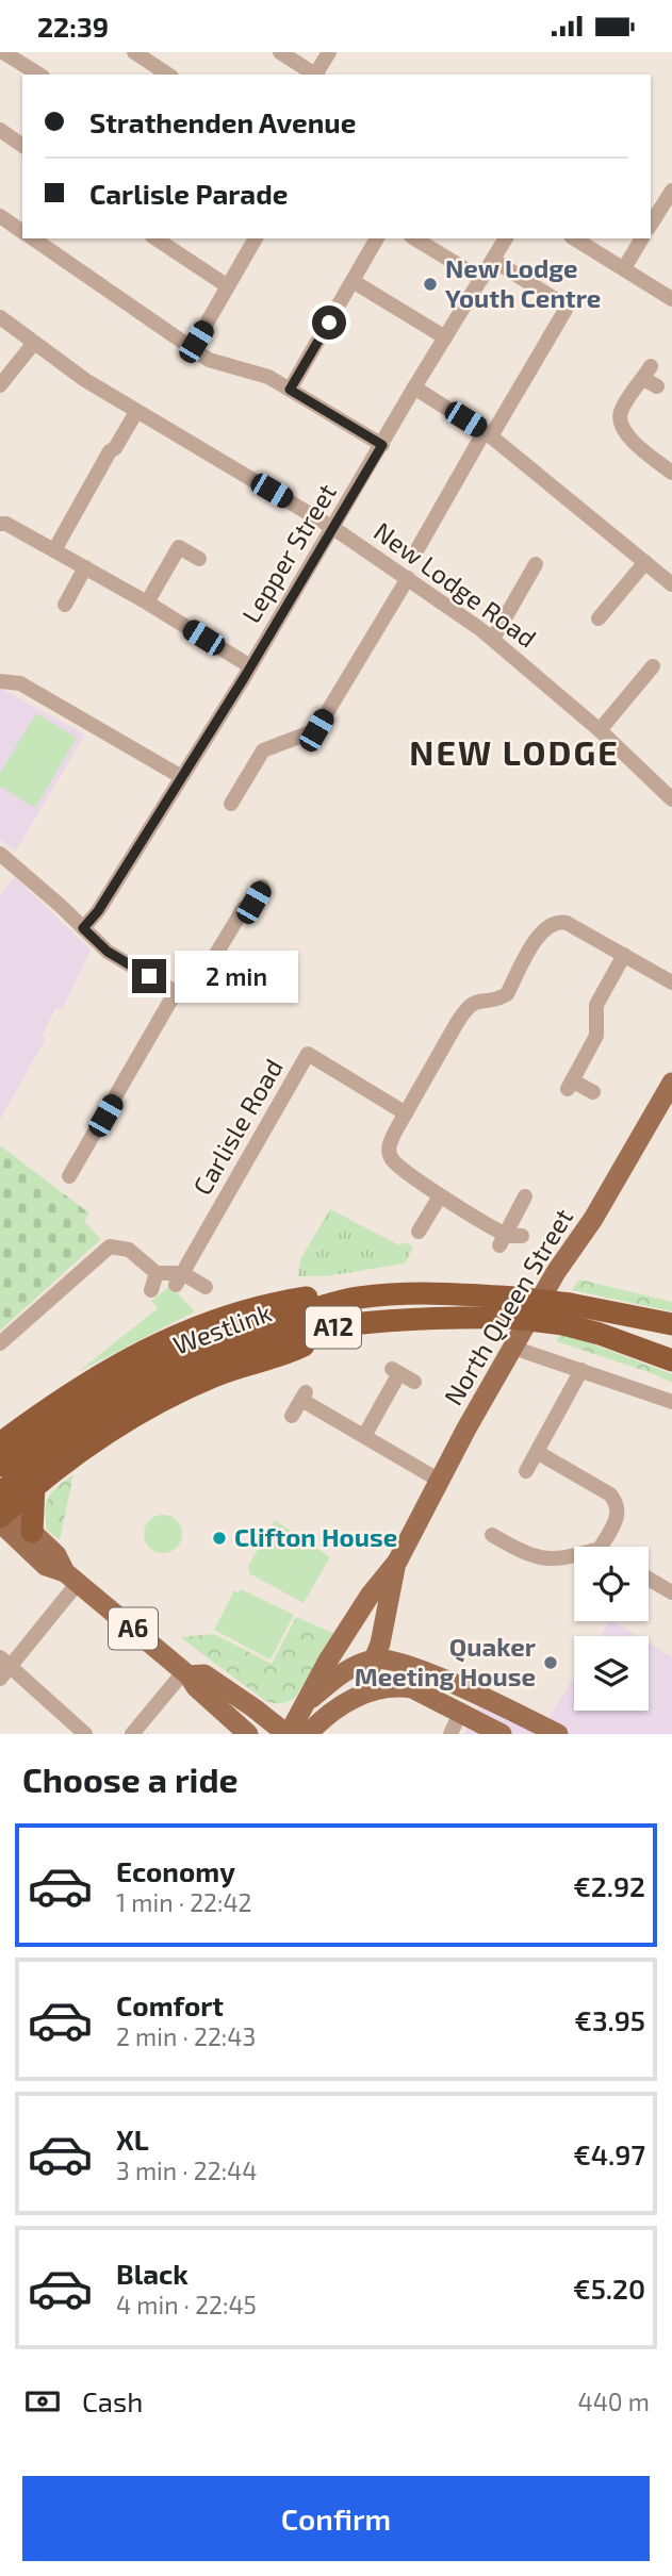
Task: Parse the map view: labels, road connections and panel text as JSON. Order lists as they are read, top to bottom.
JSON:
{
  "streets": {
    "highway": ["A12", "Westlink"],
    "main road": ["North Queen Street", "A6"],
    "street": ["Lepper Street", "New Lodge Road", "Carlisle Road"]
  },
  "crossings": [
    ["Lepper Street", "New Lodge Road"],
    ["North Queen Street", "A6"],
    ["Westlink", "A6"]
  ],
  "districts": ["NEW LODGE"],
  "places": ["New Lodge Youth Centre", "Clifton House", "Quaker Meeting House"],
  "page": {
    "status": "22:39",
    "banner": ["Strathenden Avenue", "Carlisle Parade"],
    "bubble": "2 min",
    "heading": "Choose a ride",
    "list": [
      {
        "name": "Economy",
        "note": "1 min · 22:42",
        "value": "€2.92"
      },
      {
        "name": "Comfort",
        "note": "2 min · 22:43",
        "value": "€3.95"
      },
      {
        "name": "XL",
        "note": "3 min · 22:44",
        "value": "€4.97"
      },
      {
        "name": "Black",
        "note": "4 min · 22:45",
        "value": "€5.20"
      }
    ],
    "pay": ["Cash", "440 m"],
    "buttons": "Confirm"
  }
}
